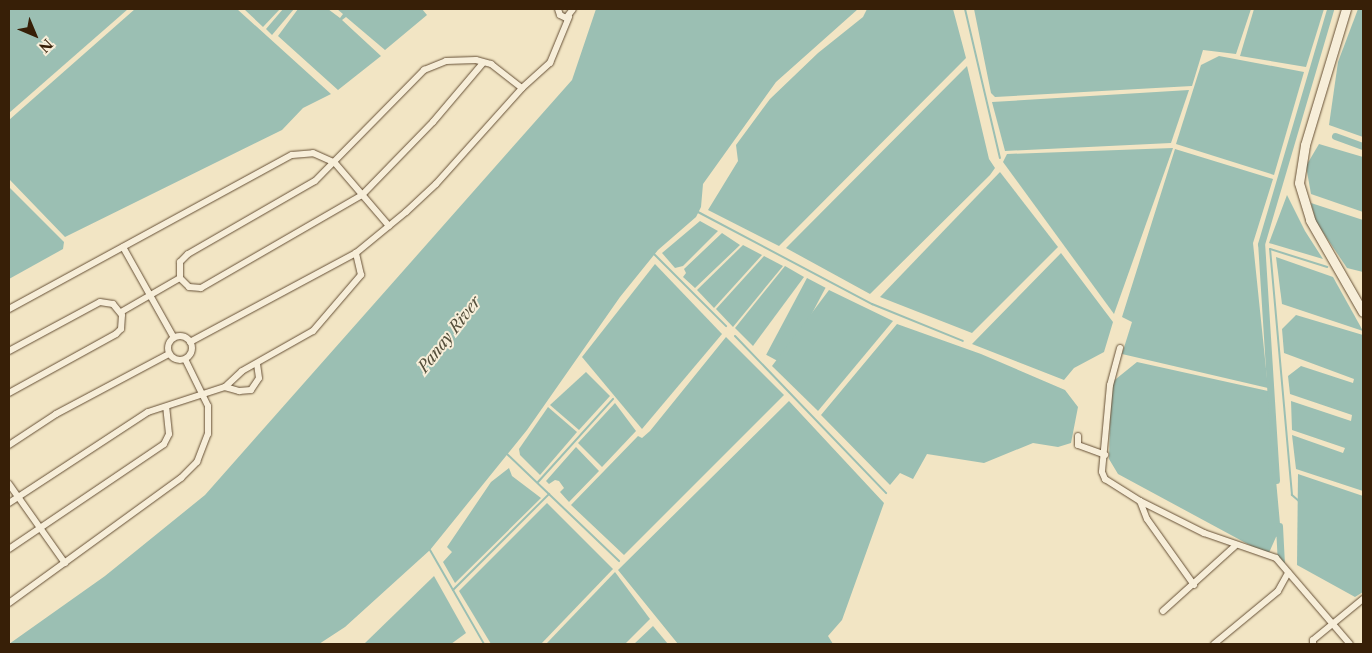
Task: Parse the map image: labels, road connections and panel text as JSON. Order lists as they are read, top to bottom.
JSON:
{
  "water": ["Panay River"],
  "north": "bottom right"
}
